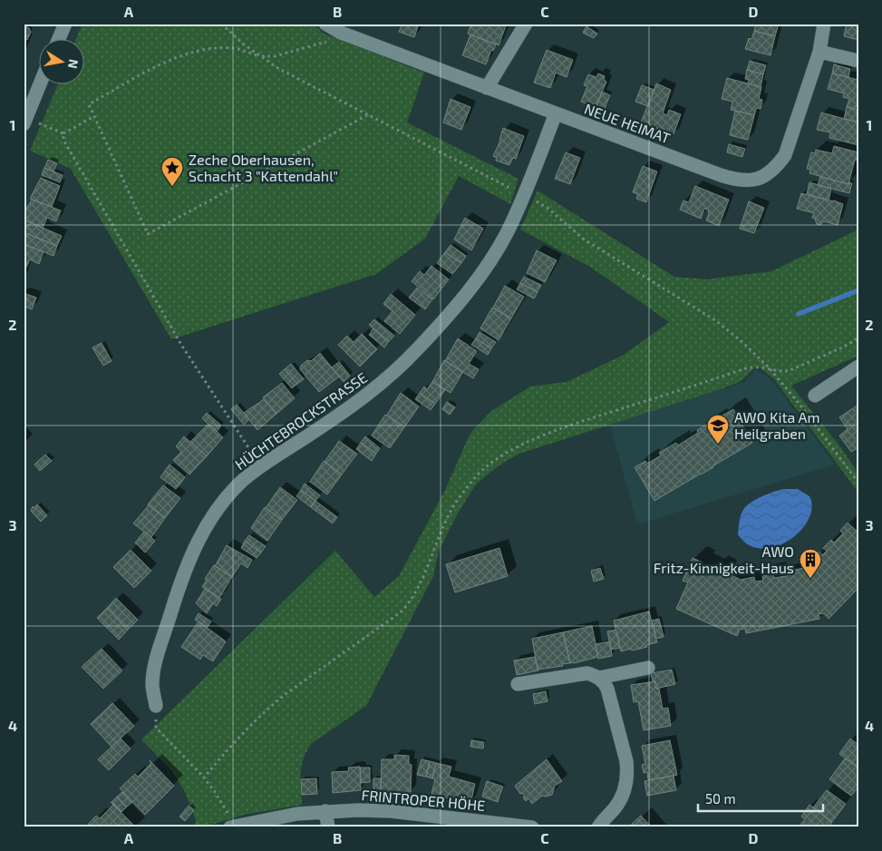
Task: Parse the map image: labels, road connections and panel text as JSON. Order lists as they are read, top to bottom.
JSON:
{
  "streets": {
    "street": ["NEUE HEIMAT", "HÜCHTEBROCKSTRASSE", "FRINTROPER HÖHE"]
  },
  "crossings": [
    ["NEUE HEIMAT", "HÜCHTEBROCKSTRASSE"]
  ],
  "places": {
    "place": ["Zeche Oberhausen, Schacht 3 \"Kattendahl\""],
    "school or university": ["AWO Kita Am Heilgraben"],
    "building": ["AWO Fritz-Kinnigkeit-Haus"]
  },
  "scale_bar": "50 m",
  "north": "right",
  "grid": {
    "columns": [
      "A",
      "B",
      "C",
      "D"
    ],
    "rows": [
      "1",
      "2",
      "3",
      "4"
    ]
  }
}
